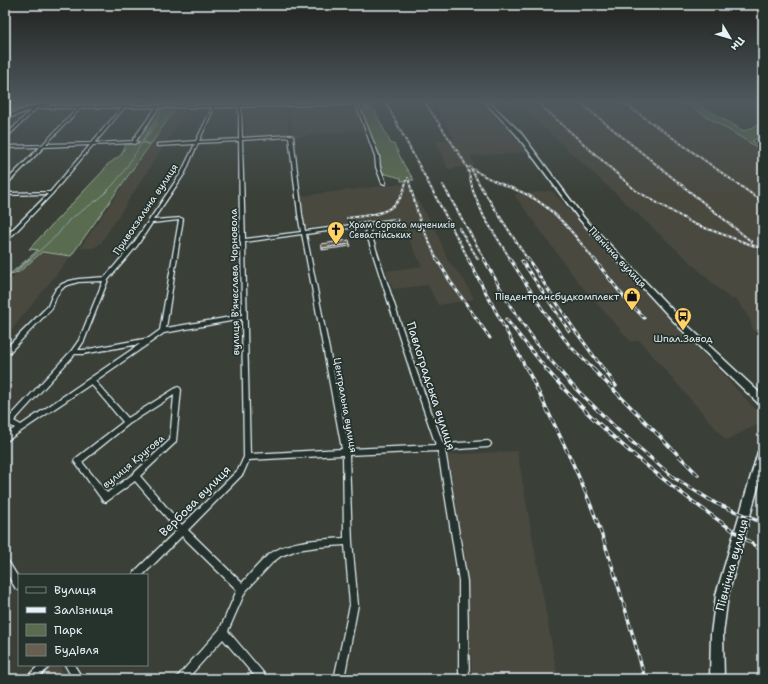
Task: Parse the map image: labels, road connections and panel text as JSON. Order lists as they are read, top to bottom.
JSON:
{
  "streets": {
    "street": [
      "Привокзальна вулиця",
      "Північна вулиця",
      "вулиця В'ячеслава Чорновола",
      "Павлоградська вулиця",
      "Центральна вулиця",
      "вулиця Кругова",
      "Вербова вулиця"
    ]
  },
  "crossings": [
    ["вулиця В'ячеслава Чорновола", "Центральна вулиця"],
    ["вулиця В'ячеслава Чорновола", "Вербова вулиця"]
  ],
  "places": {
    "church": ["Храм Сорока мучеників Севастійських"],
    "shop": ["Південтрансбудкомплект"],
    "bus stop": ["Шпал.Завод"]
  },
  "legend": [
    "Вулиця",
    "Залізниця",
    "Парк",
    "Будівля"
  ],
  "north": "bottom right"
}
